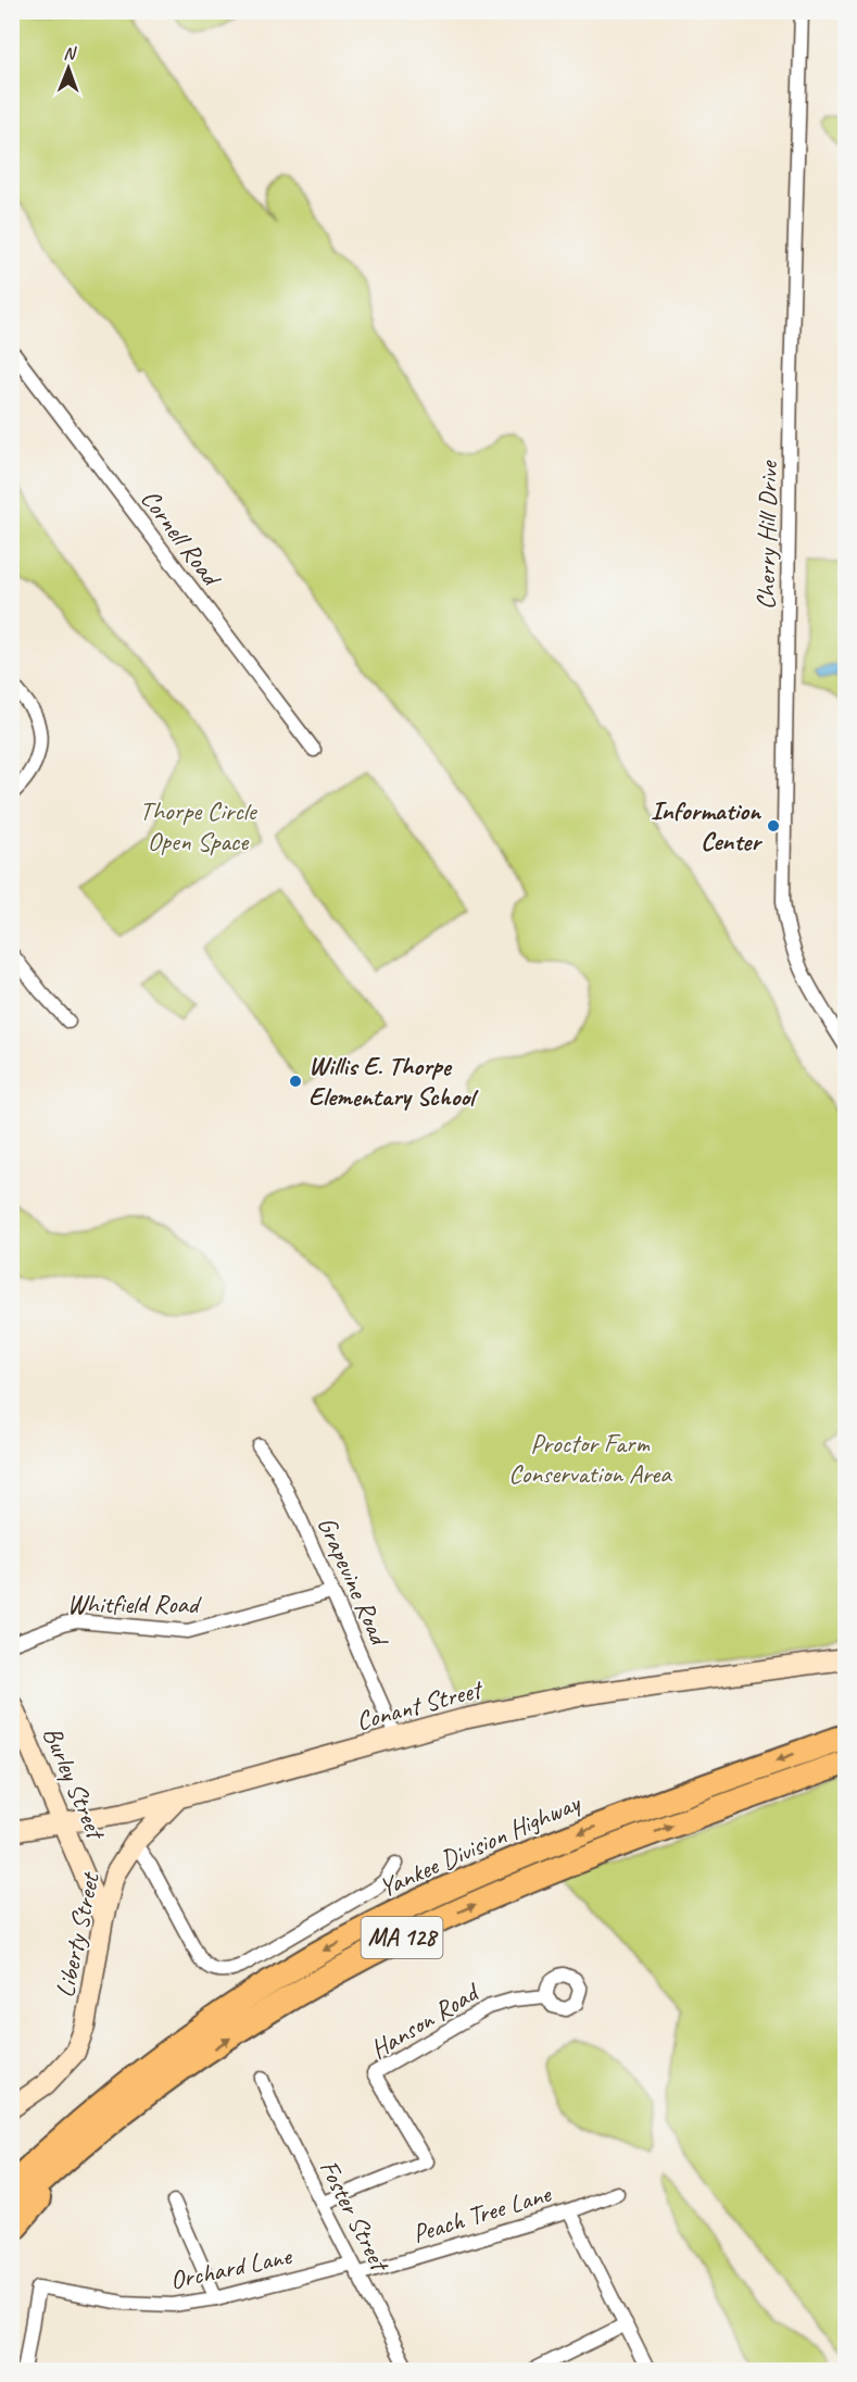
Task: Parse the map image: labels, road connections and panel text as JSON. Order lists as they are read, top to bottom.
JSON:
{
  "streets": {
    "highway": ["Yankee Division Highway", "MA 128"],
    "main road": ["Conant Street", "Burley Street", "Liberty Street"],
    "street": [
      "Cherry Hill Drive",
      "Cornell Road",
      "Grapevine Road",
      "Whitfield Road",
      "Hanson Road",
      "Peach Tree Lane",
      "Foster Street",
      "Orchard Lane"
    ]
  },
  "crossings": [
    ["Grapevine Road", "Whitfield Road"],
    ["Grapevine Road", "Conant Street"],
    ["Conant Street", "Burley Street"],
    ["Conant Street", "Liberty Street"],
    ["Burley Street", "Liberty Street"],
    ["Yankee Division Highway", "Liberty Street"],
    ["Hanson Road", "Foster Street"],
    ["Peach Tree Lane", "Foster Street"],
    ["Peach Tree Lane", "Orchard Lane"],
    ["Foster Street", "Orchard Lane"]
  ],
  "parks": ["Thorpe Circle Open Space", "Proctor Farm Conservation Area"],
  "places": ["Information Center", "Willis E. Thorpe Elementary School"],
  "north": "top"
}
